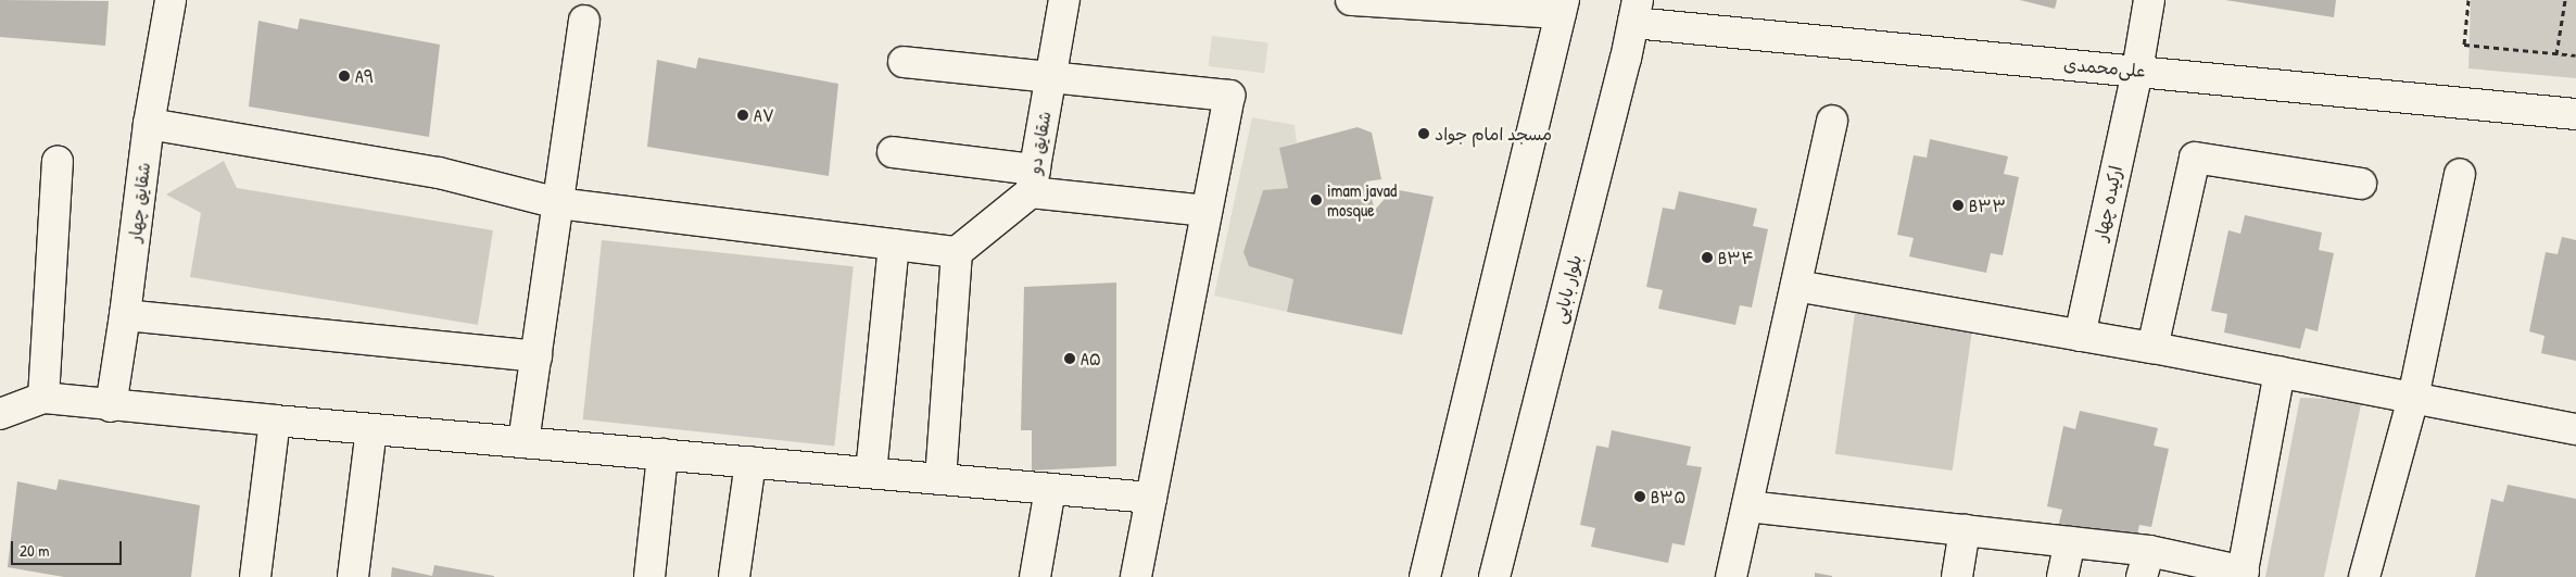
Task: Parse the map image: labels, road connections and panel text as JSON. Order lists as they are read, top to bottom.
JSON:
{
  "streets": {
    "street": [
      "علی‌محمدی",
      "شقایق دو",
      "شقایق چهار",
      "ارکیده چهار",
      "بلوار بابایی"
    ]
  },
  "crossings": [
    ["علی‌محمدی", "ارکیده چهار"],
    ["علی‌محمدی", "بلوار بابایی"]
  ],
  "places": [
    "A۹",
    "A۷",
    "مسجد امام جواد",
    "imam javad mosque",
    "B۳۳",
    "B۳۴",
    "A۵",
    "B۳۵"
  ],
  "scale_bar": "20 m"
}
